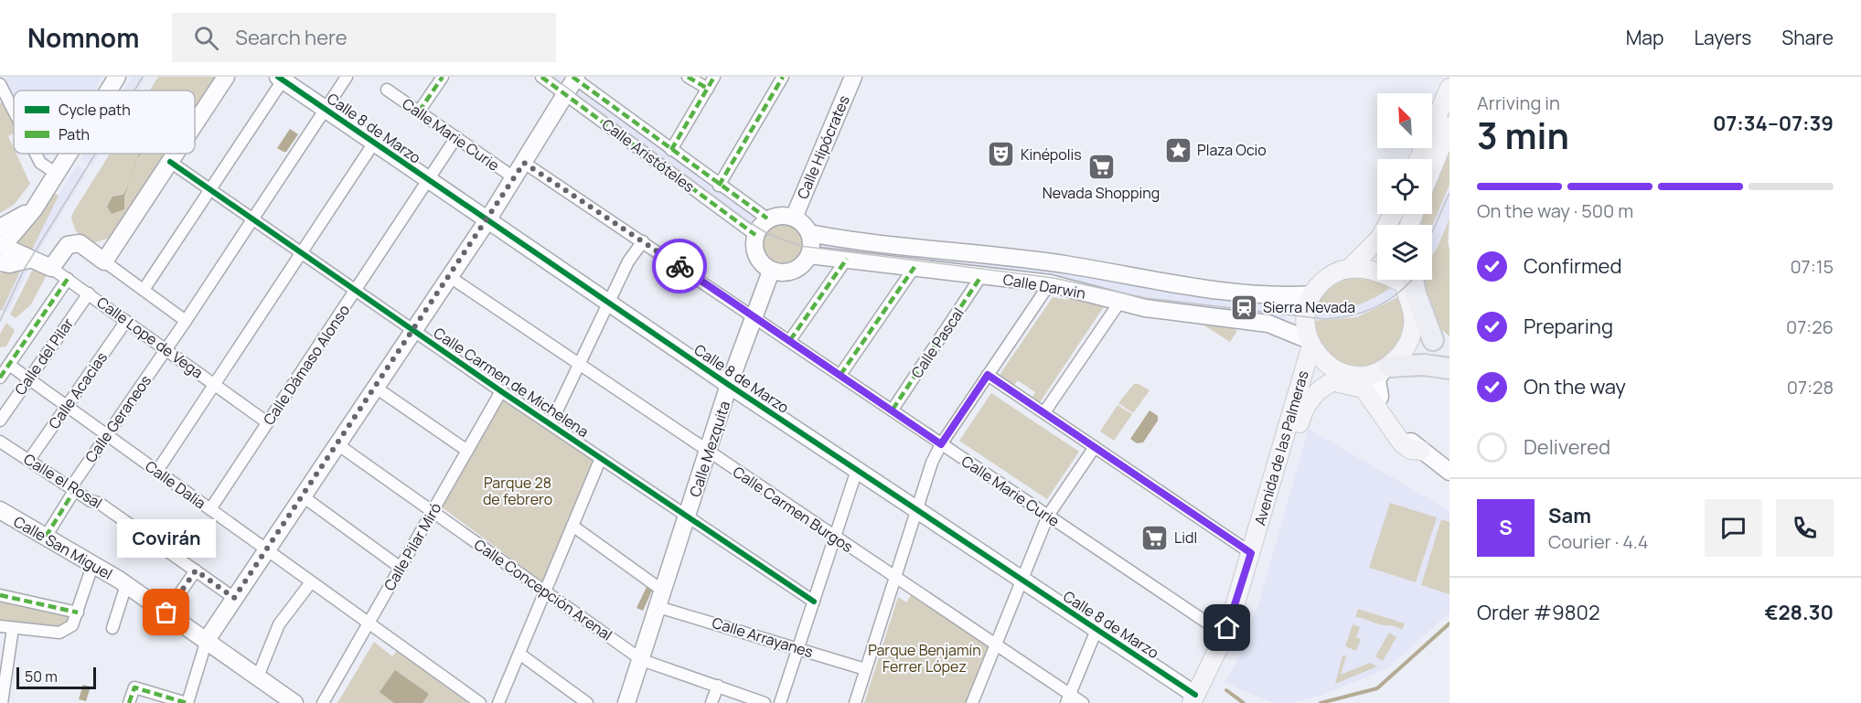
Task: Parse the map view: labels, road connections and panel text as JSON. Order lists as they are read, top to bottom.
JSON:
{
  "streets": {
    "main road": ["Avenida de las Palmeras"],
    "street": [
      "Calle 8 de Marzo",
      "Calle Marie Curie",
      "Calle Hipócrates",
      "Calle Aristóteles",
      "Calle Darwin",
      "Calle Lope de Vega",
      "Calle Pascal",
      "Calle del Pilar",
      "Calle Dámaso Alonso",
      "Calle Carmen de Michelena",
      "Calle Acacias",
      "Calle Geraneos",
      "Calle Mezquita",
      "Calle el Rosal",
      "Calle Dalia",
      "Calle Carmen Burgos",
      "Calle Pilar Miró",
      "Calle San Miguel",
      "Calle Concepción Arenal",
      "Calle Arrayanes"
    ]
  },
  "crossings": [
    ["Calle 8 de Marzo", "Calle Dámaso Alonso"],
    ["Calle 8 de Marzo", "Calle Geraneos"],
    ["Calle 8 de Marzo", "Avenida de las Palmeras"],
    ["Calle 8 de Marzo", "Calle Mezquita"],
    ["Calle Marie Curie", "Calle Pascal"],
    ["Calle Marie Curie", "Calle Dámaso Alonso"],
    ["Calle Marie Curie", "Avenida de las Palmeras"],
    ["Calle Marie Curie", "Calle Mezquita"],
    ["Calle Hipócrates", "Calle Aristóteles"],
    ["Calle Hipócrates", "Calle Darwin"],
    ["Calle Hipócrates", "Calle Mezquita"],
    ["Calle Aristóteles", "Calle Darwin"],
    ["Calle Aristóteles", "Calle Mezquita"],
    ["Calle Darwin", "Calle Pascal"],
    ["Calle Darwin", "Avenida de las Palmeras"],
    ["Calle Darwin", "Calle Mezquita"],
    ["Calle Lope de Vega", "Calle del Pilar"],
    ["Calle Lope de Vega", "Calle Dámaso Alonso"],
    ["Calle Lope de Vega", "Calle Acacias"],
    ["Calle Lope de Vega", "Calle Geraneos"],
    ["Calle del Pilar", "Calle Dalia"],
    ["Calle Dámaso Alonso", "Calle Carmen de Michelena"],
    ["Calle Dámaso Alonso", "Calle Dalia"],
    ["Calle Carmen de Michelena", "Calle Geraneos"],
    ["Calle Carmen de Michelena", "Calle Mezquita"],
    ["Calle Carmen de Michelena", "Calle Pilar Miró"],
    ["Calle Acacias", "Calle el Rosal"],
    ["Calle Acacias", "Calle Dalia"],
    ["Calle Geraneos", "Calle el Rosal"],
    ["Calle Geraneos", "Calle Dalia"],
    ["Calle Geraneos", "Calle San Miguel"],
    ["Calle Mezquita", "Calle Carmen Burgos"],
    ["Calle Mezquita", "Calle Concepción Arenal"],
    ["Calle Mezquita", "Calle Arrayanes"],
    ["Calle Dalia", "Calle Pilar Miró"],
    ["Calle Pilar Miró", "Calle Concepción Arenal"]
  ],
  "parks": ["Parque 28 de febrero", "Parque Benjamín Ferrer López"],
  "places": {
    "place": ["Plaza Ocio"],
    "theatre": ["Kinépolis"],
    "supermarket": ["Nevada Shopping", "Lidl"],
    "station": ["Sierra Nevada"],
    "other": ["Covirán"]
  },
  "legend": ["Cycle path", "Path"],
  "scale_bar": "50 m",
  "north": "top left",
  "page": {
    "header": "Nomnom",
    "search": "Search here",
    "nav": ["Map", "Layers", "Share"],
    "heading": ["3 min", "Arriving in", "07:34–07:39"],
    "panel": [
      "Sam",
      "Courier · 4.4",
      "Order #9802",
      "€28.30"
    ],
    "bar": "On the way · 500 m",
    "list": [
      ["Confirmed", "07:15"],
      ["Preparing", "07:26"],
      ["On the way", "07:28"],
      "Delivered"
    ],
    "round": "S",
    "bubble": "Covirán",
    "scale": "50 m"
  }
}
